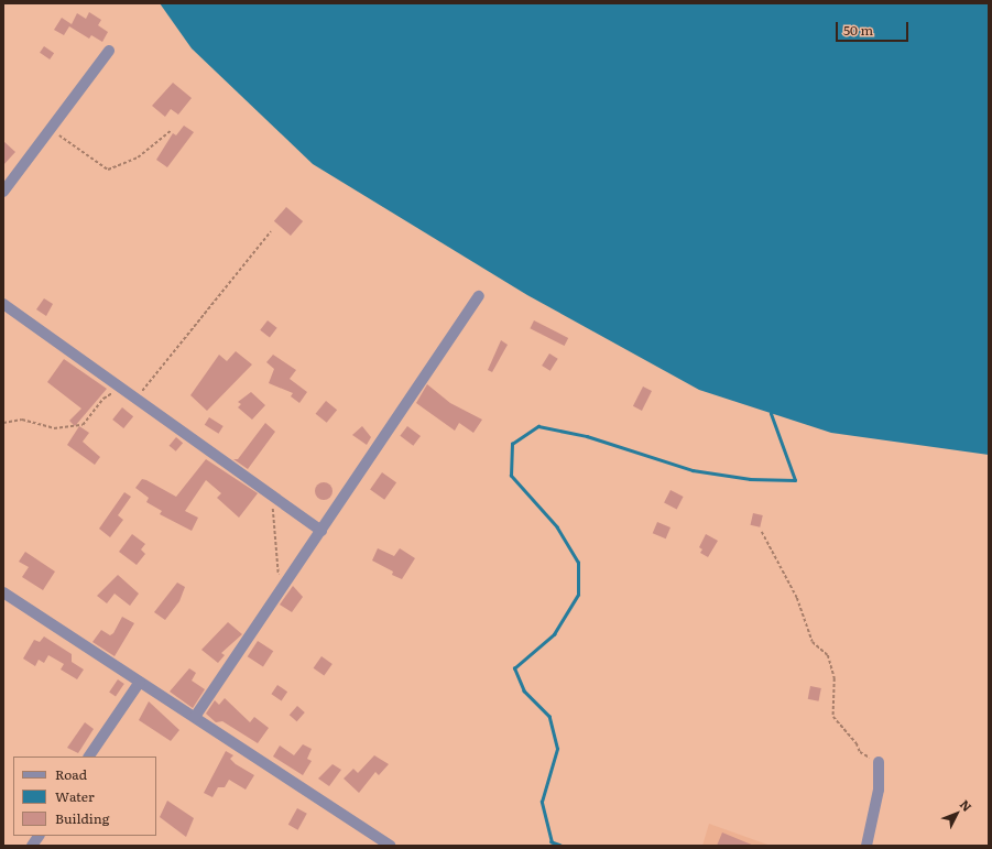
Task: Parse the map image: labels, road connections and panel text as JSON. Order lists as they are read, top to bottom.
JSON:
{
  "legend": ["Road", "Water", "Building"],
  "scale_bar": "50 m",
  "north": "top right"
}
